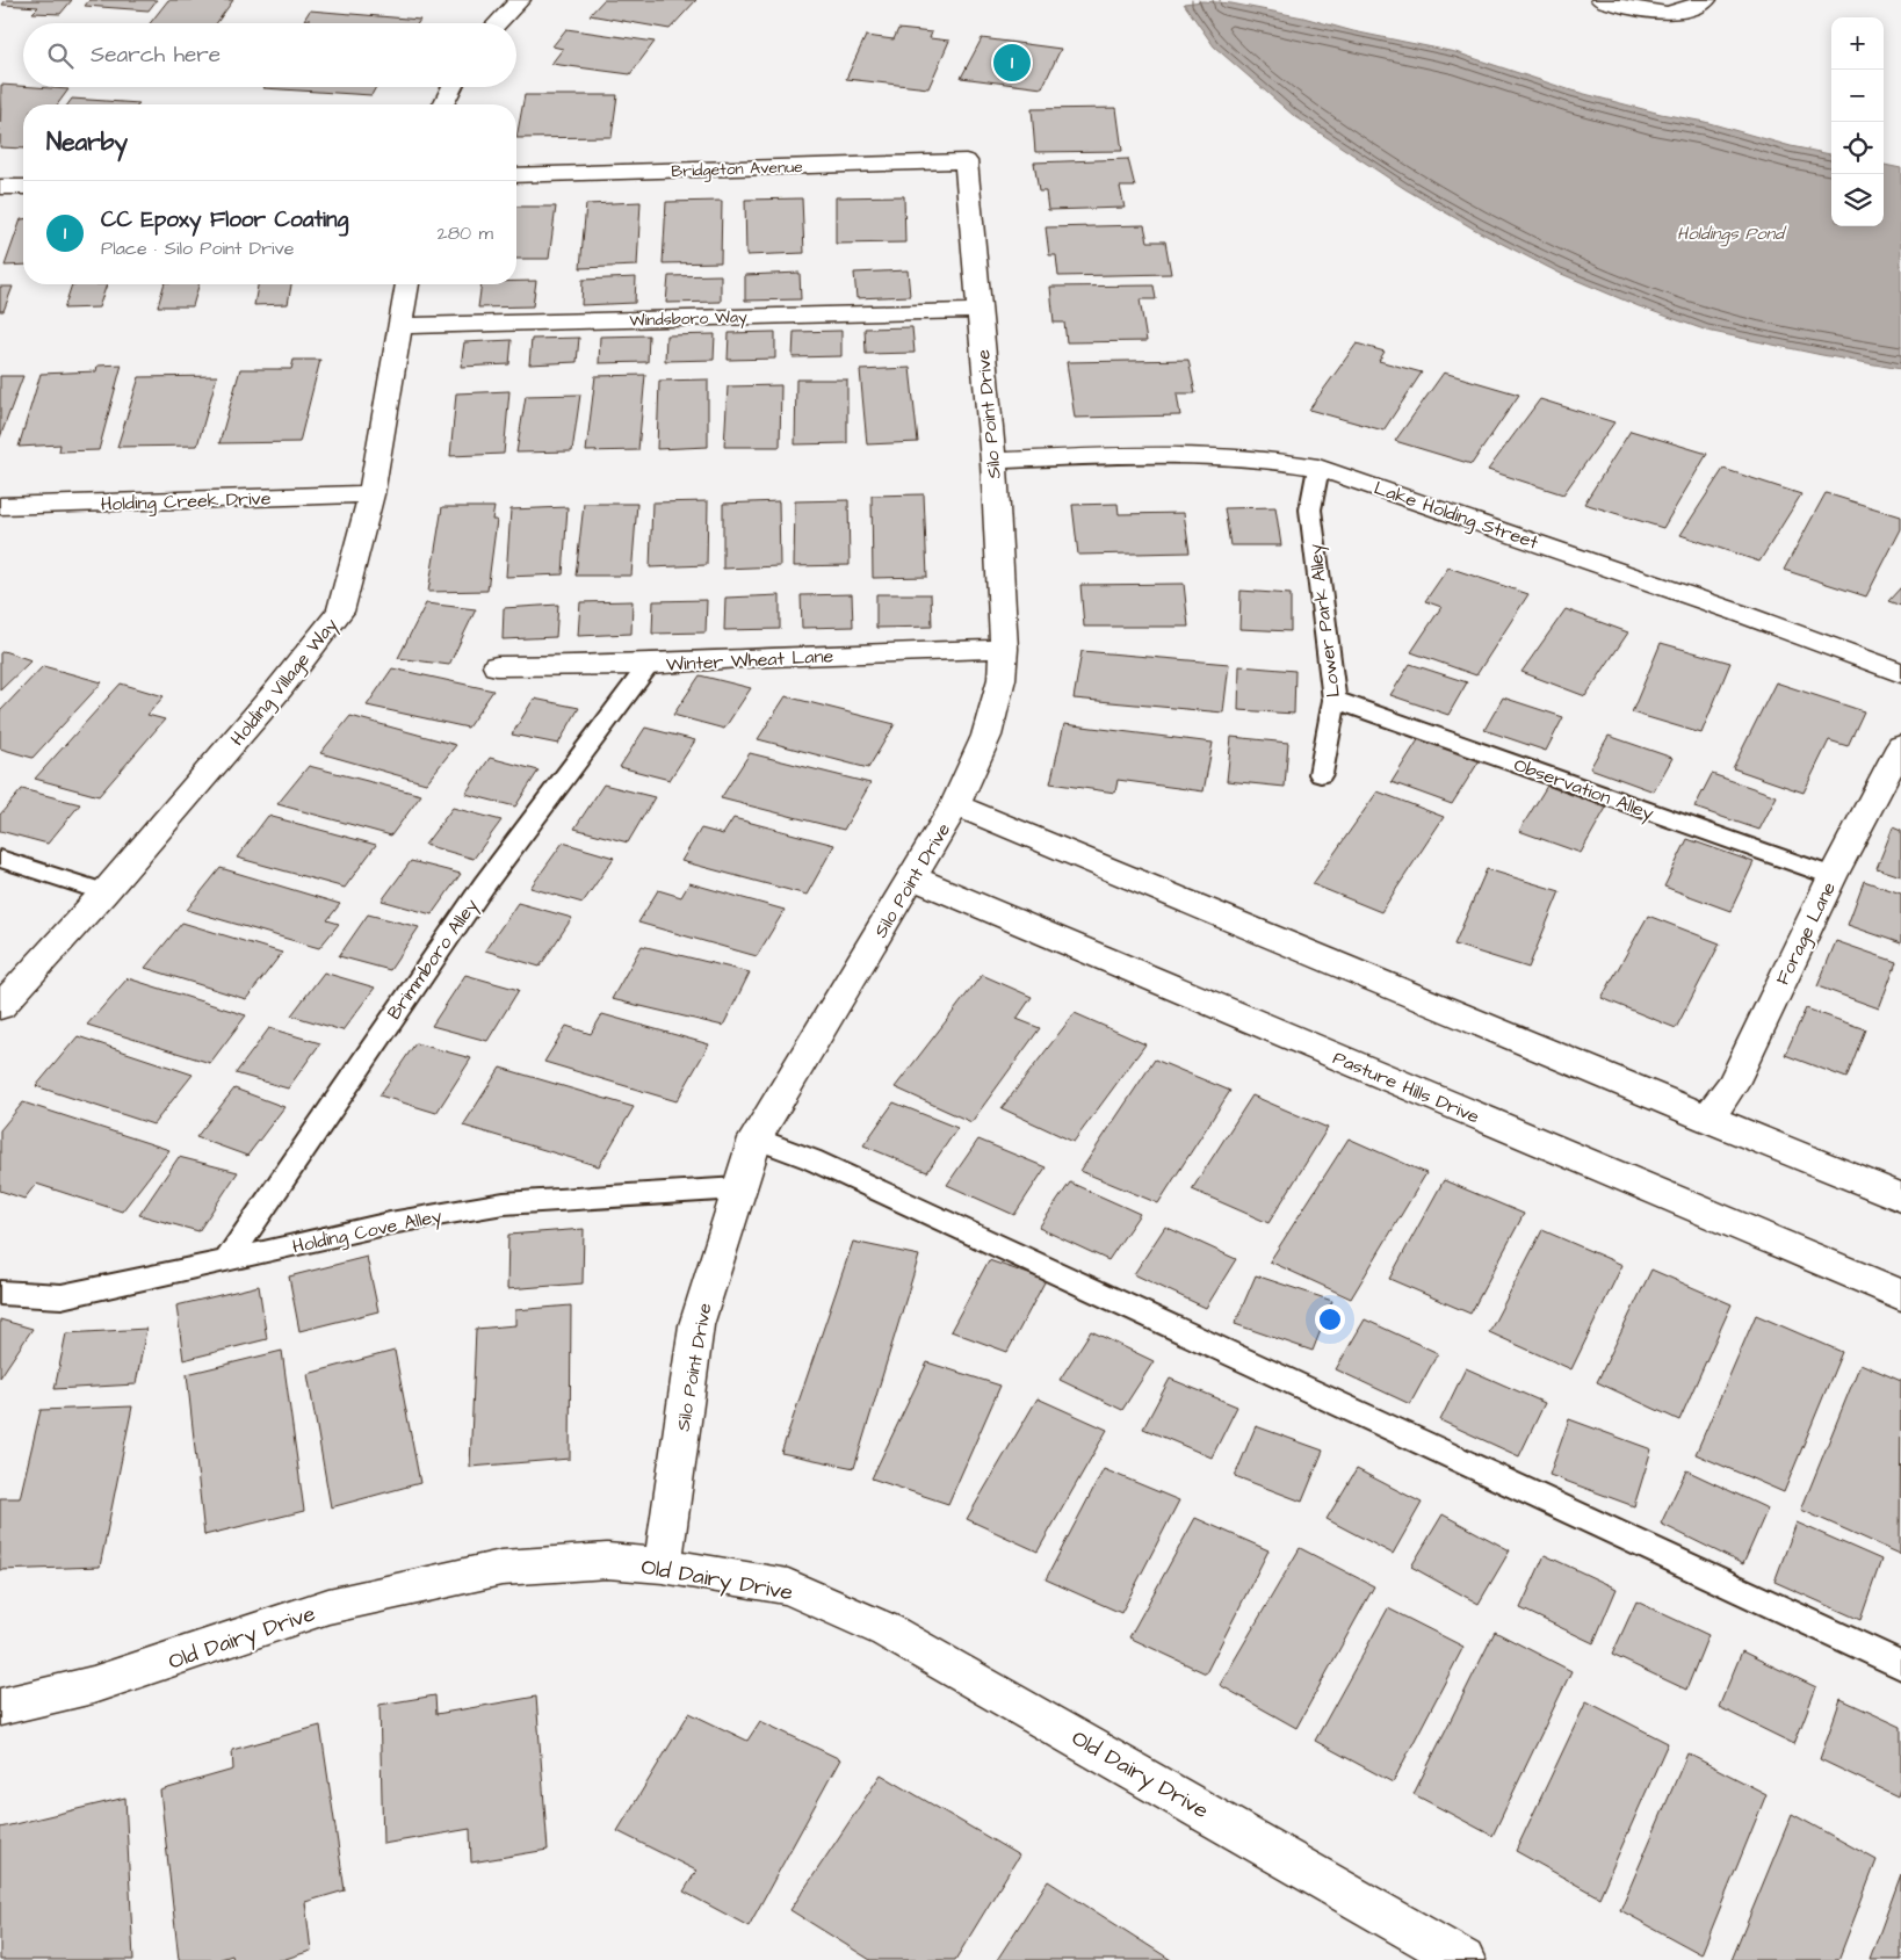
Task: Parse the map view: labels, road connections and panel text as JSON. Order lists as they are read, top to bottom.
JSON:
{
  "streets": {
    "street": [
      "Bridgeton Avenue",
      "Windsboro Way",
      "Silo Point Drive",
      "Holding Creek Drive",
      "Lake Holding Street",
      "Winter Wheat Lane",
      "Holding Village Way",
      "Forage Lane",
      "Pasture Hills Drive",
      "Old Dairy Drive"
    ],
    "lane": [
      "Lower Park Alley",
      "Observation Alley",
      "Brimmboro Alley",
      "Holding Cove Alley"
    ]
  },
  "crossings": [
    ["Bridgeton Avenue", "Silo Point Drive"],
    ["Windsboro Way", "Silo Point Drive"],
    ["Windsboro Way", "Holding Village Way"],
    ["Silo Point Drive", "Lake Holding Street"],
    ["Silo Point Drive", "Winter Wheat Lane"],
    ["Silo Point Drive", "Pasture Hills Drive"],
    ["Silo Point Drive", "Holding Cove Alley"],
    ["Silo Point Drive", "Old Dairy Drive"],
    ["Holding Creek Drive", "Holding Village Way"],
    ["Lake Holding Street", "Lower Park Alley"],
    ["Lower Park Alley", "Observation Alley"],
    ["Winter Wheat Lane", "Brimmboro Alley"],
    ["Observation Alley", "Forage Lane"],
    ["Brimmboro Alley", "Holding Cove Alley"]
  ],
  "water": ["Holdings Pond"],
  "page": {
    "map_buttons": ["+", "−"],
    "search": "Search here",
    "pins": "1",
    "heading": "Nearby",
    "list": [
      {
        "mark": "1",
        "name": "CC Epoxy Floor Coating",
        "note": "Place · Silo Point Drive",
        "value": "280 m"
      }
    ]
  }
}
